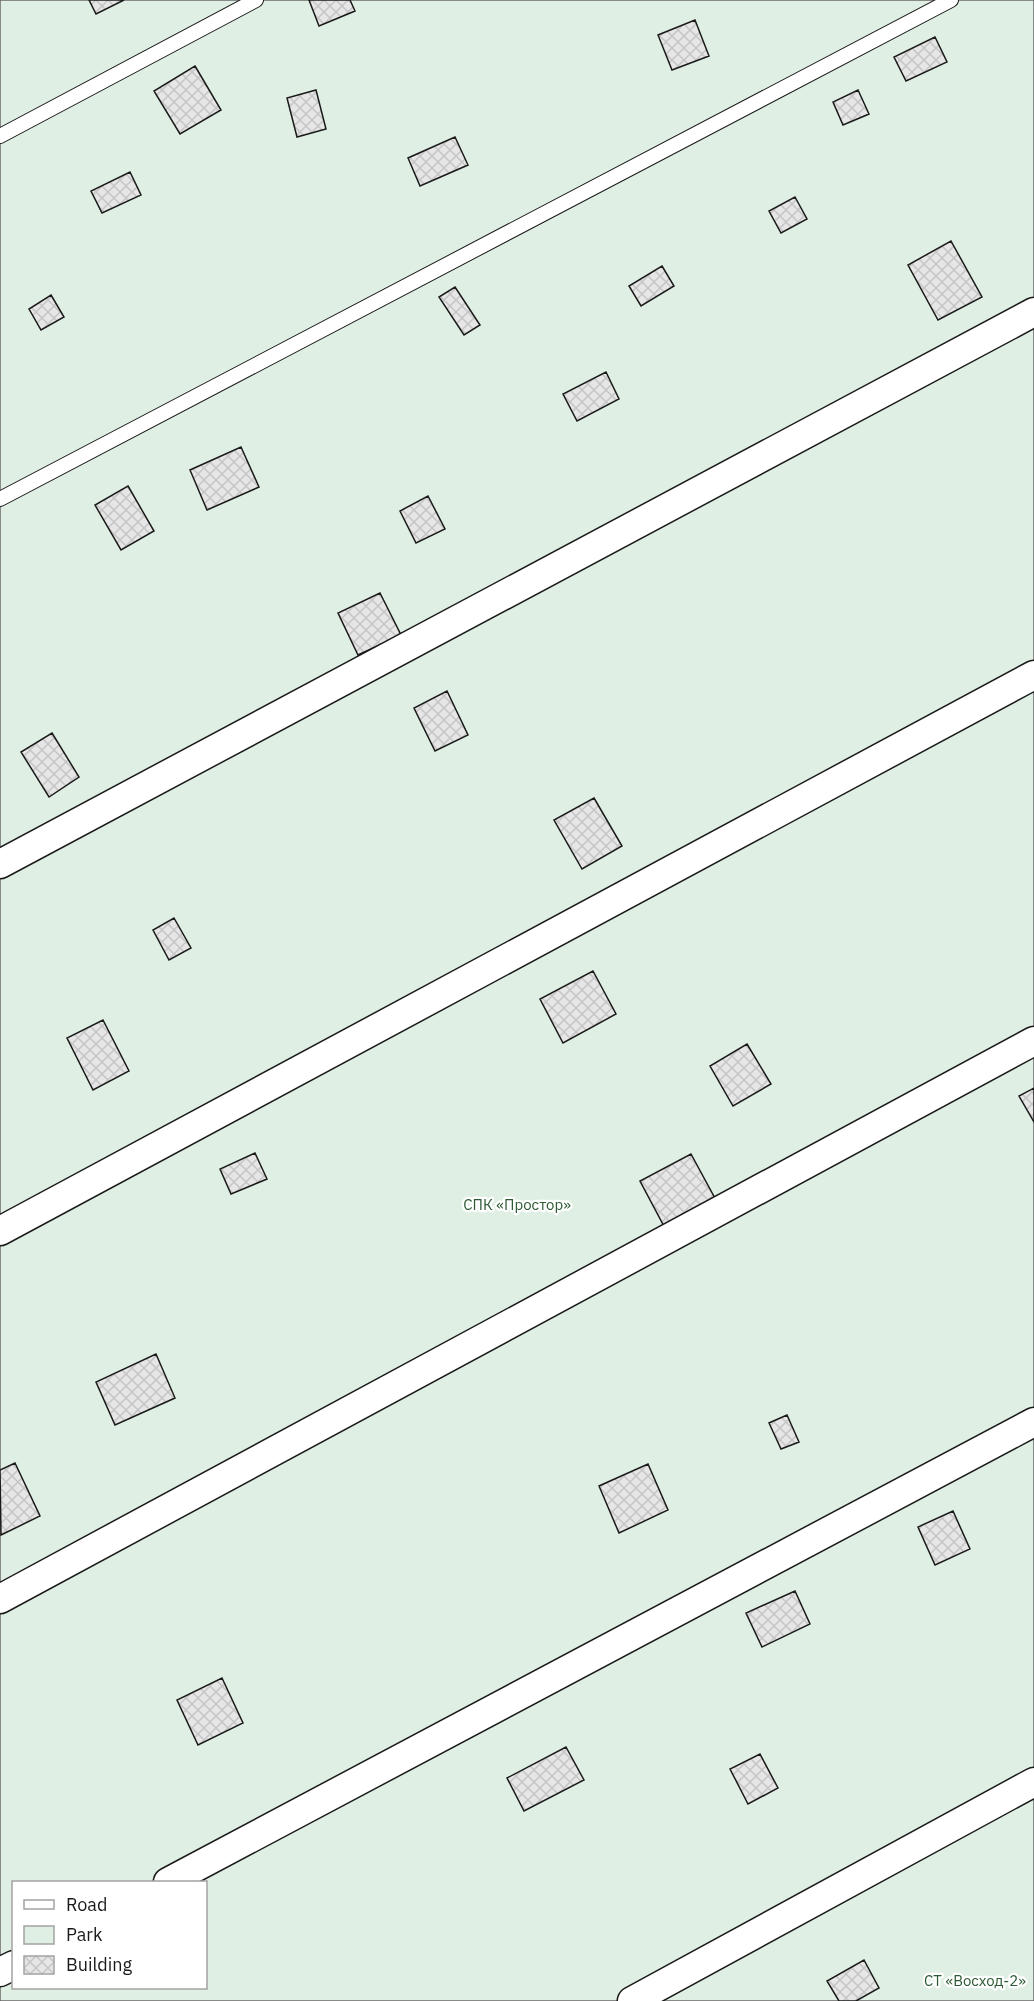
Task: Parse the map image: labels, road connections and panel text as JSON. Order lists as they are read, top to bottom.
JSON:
{
  "parks": ["СПК «Простор»", "СТ «Восход-2»"],
  "legend": ["Road", "Park", "Building"]
}
